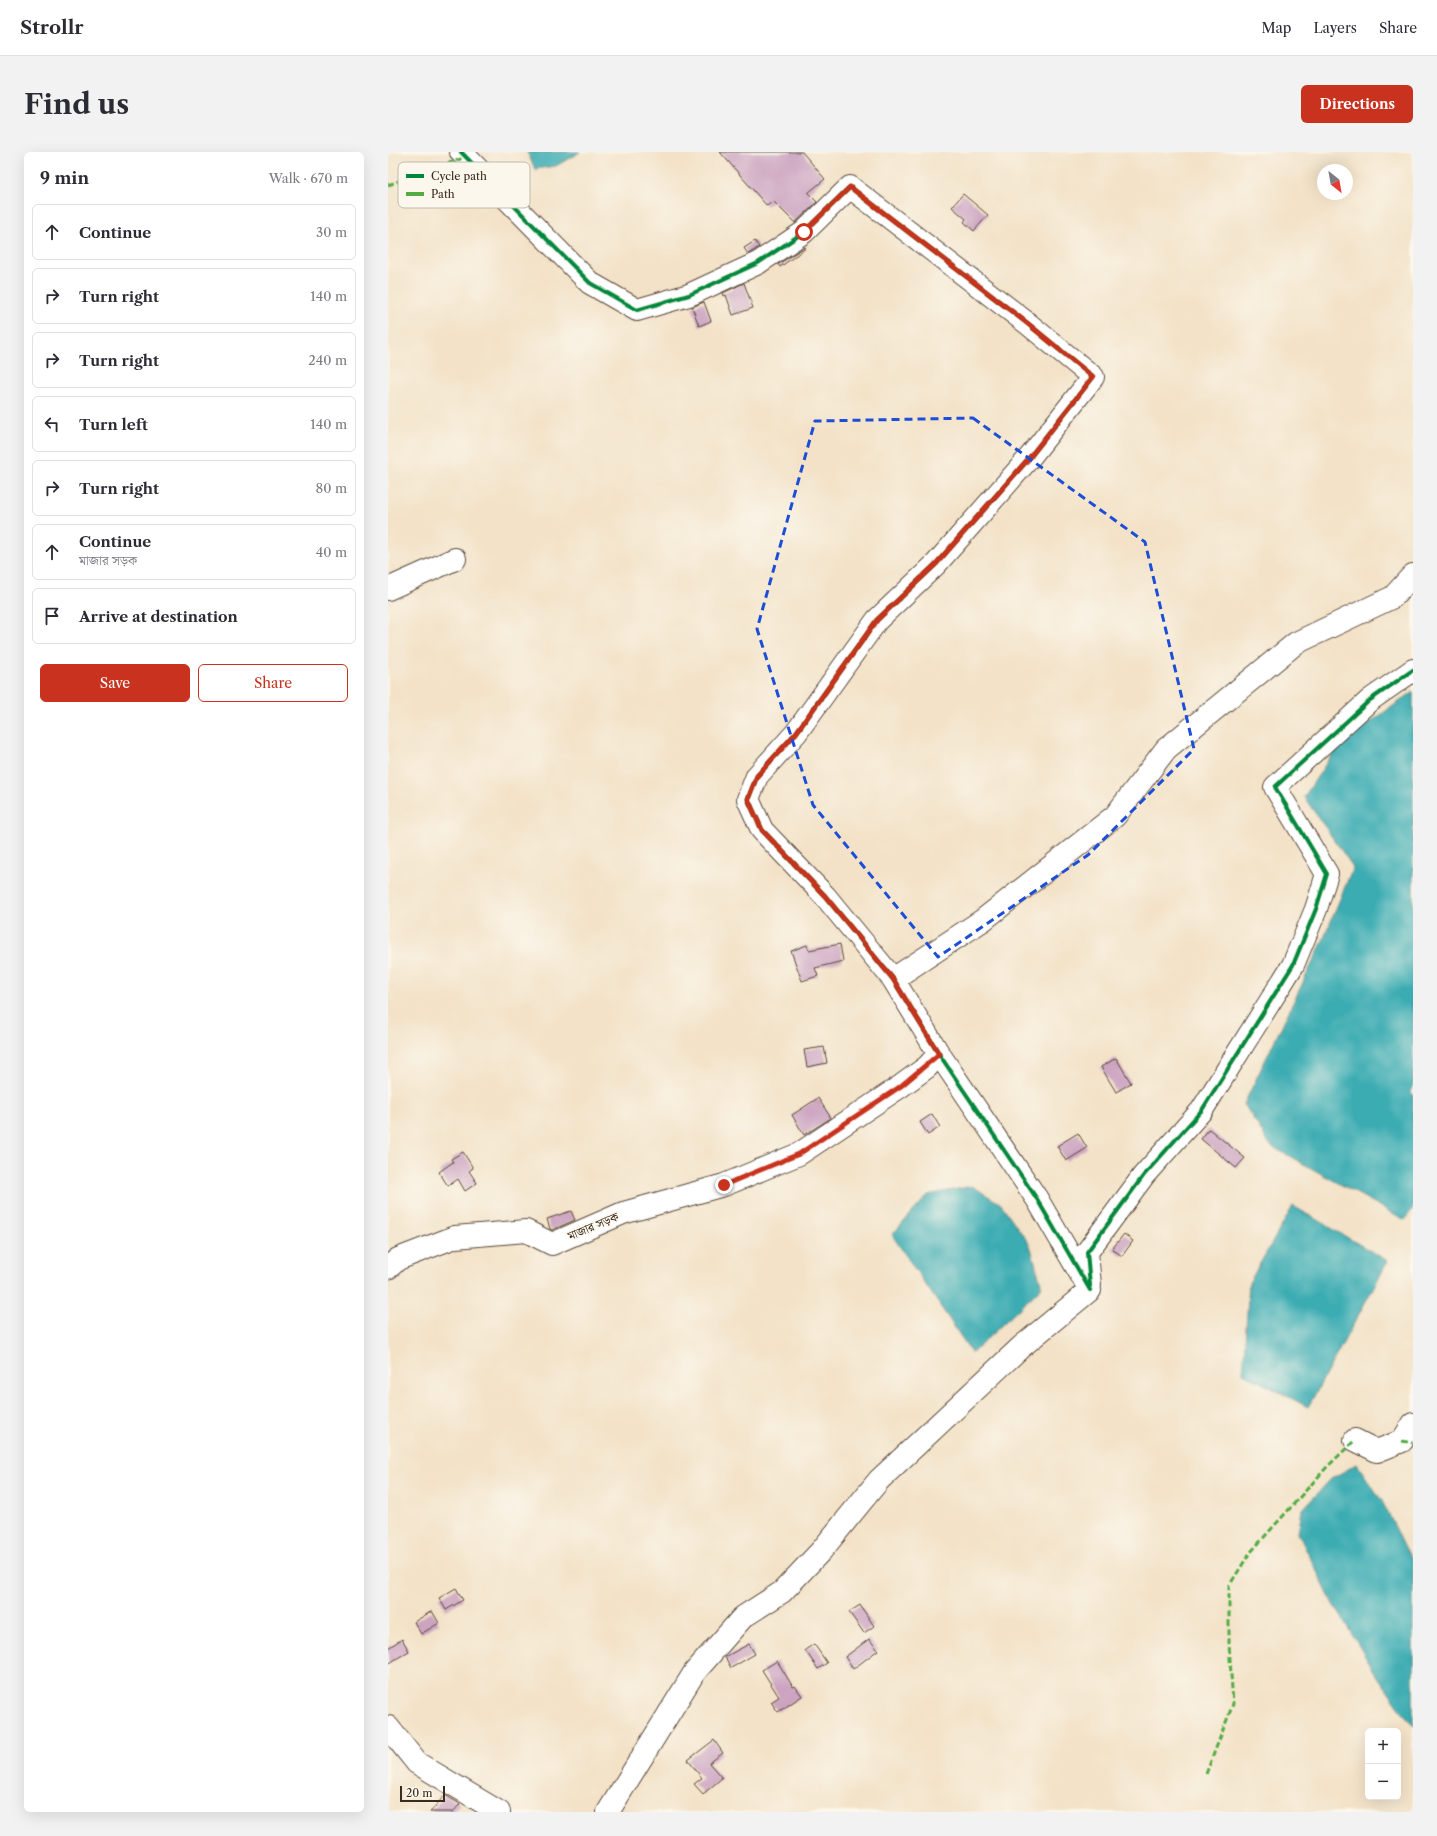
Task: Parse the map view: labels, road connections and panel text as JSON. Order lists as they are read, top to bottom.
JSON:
{
  "streets": {
    "street": ["মাজার সড়ক"]
  },
  "legend": ["Cycle path", "Path"],
  "scale_bar": "20 m",
  "north": "bottom right",
  "page": {
    "header": "Strollr",
    "nav": ["Map", "Layers", "Share"],
    "buttons": [
      "Directions",
      ["Save", "Share"]
    ],
    "title": "Find us",
    "heading": ["9 min", "Walk · 670 m"],
    "list": [
      ["Continue", "30 m"],
      ["Turn right", "140 m"],
      ["Turn right", "240 m"],
      ["Turn left", "140 m"],
      ["Turn right", "80 m"],
      ["Continue", "মাজার সড়ক", "40 m"],
      "Arrive at destination"
    ],
    "map_buttons": ["+", "−"],
    "scale": "20 m"
  }
}
